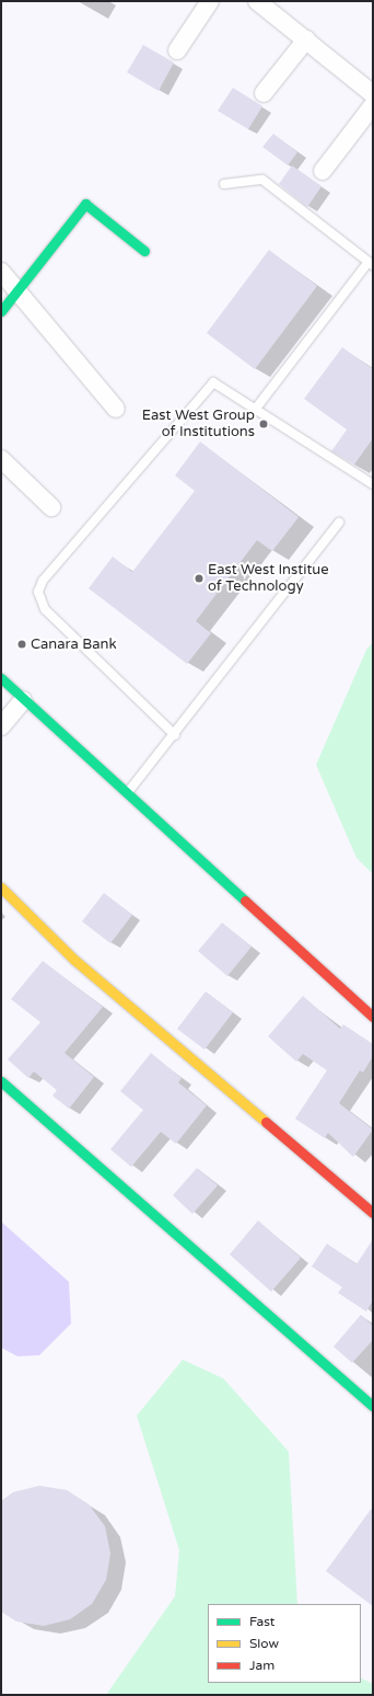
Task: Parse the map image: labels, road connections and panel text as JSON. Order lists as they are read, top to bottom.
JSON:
{
  "places": ["East West Group of Institutions", "East West Institue of Technology", "Canara Bank"],
  "legend": ["Fast", "Slow", "Jam"]
}
